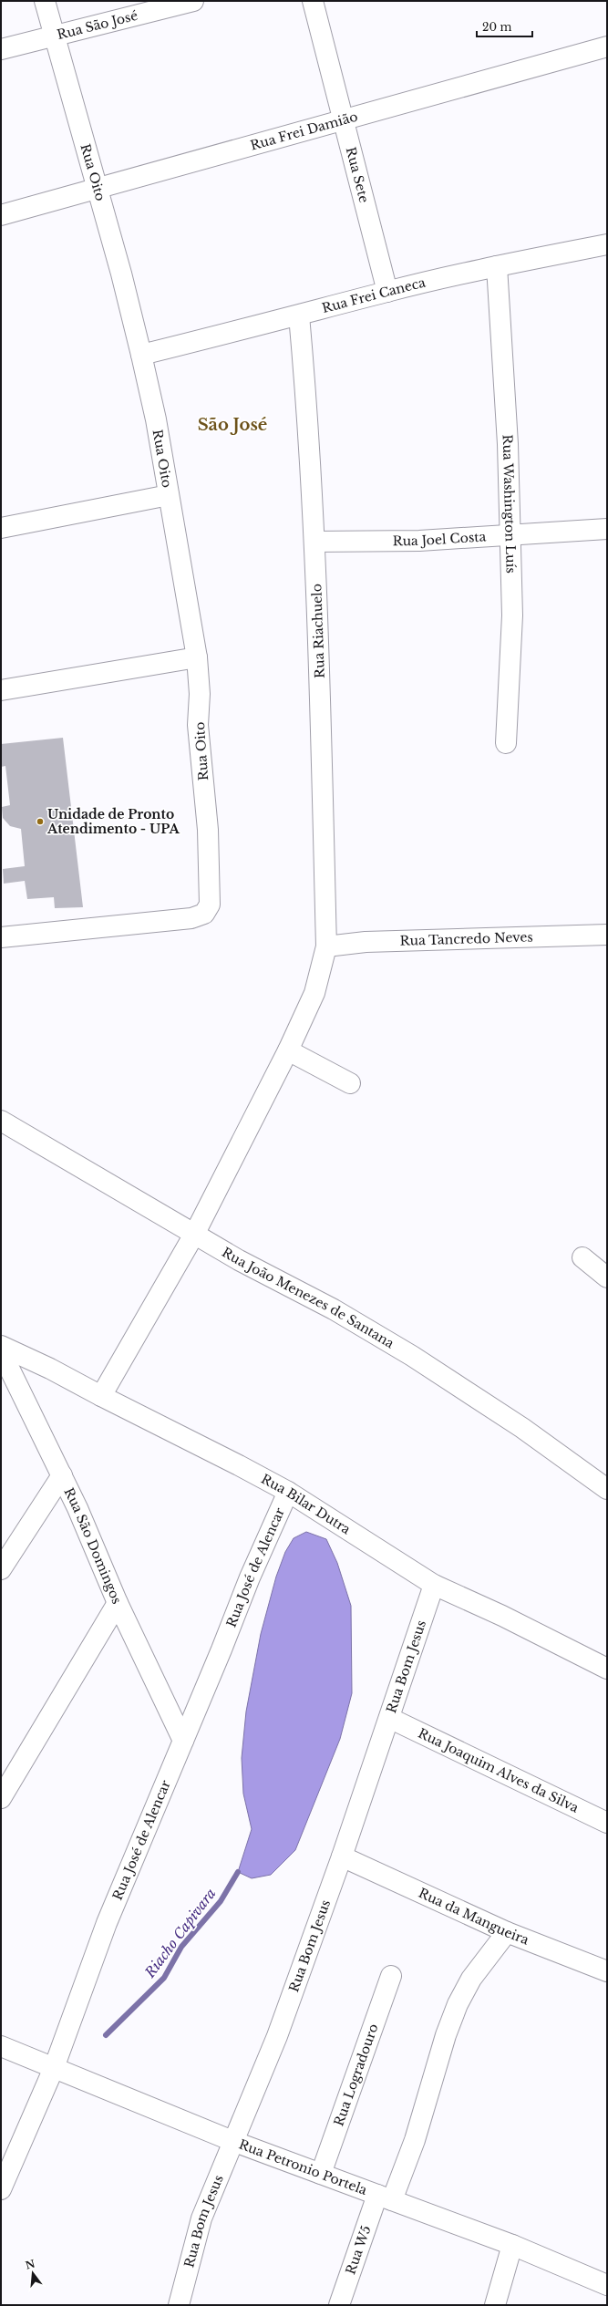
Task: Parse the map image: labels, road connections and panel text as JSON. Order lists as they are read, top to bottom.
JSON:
{
  "streets": {
    "street": [
      "Rua São José",
      "Rua Frei Damião",
      "Rua Oito",
      "Rua Sete",
      "Rua Frei Caneca",
      "Rua Washington Luís",
      "Rua Joel Costa",
      "Rua Riachuelo",
      "Rua Tancredo Neves",
      "Rua João Menezes de Santana",
      "Rua Bilar Dutra",
      "Rua São Domingos",
      "Rua José de Alencar",
      "Rua Bom Jesus",
      "Rua Joaquim Alves da Silva",
      "Rua da Mangueira",
      "Rua Logradouro",
      "Rua Petronio Portela",
      "Rua W5"
    ]
  },
  "crossings": [
    ["Rua São José", "Rua Oito"],
    ["Rua Frei Damião", "Rua Oito"],
    ["Rua Frei Damião", "Rua Sete"],
    ["Rua Oito", "Rua Frei Caneca"],
    ["Rua Sete", "Rua Frei Caneca"],
    ["Rua Frei Caneca", "Rua Washington Luís"],
    ["Rua Frei Caneca", "Rua Riachuelo"],
    ["Rua Washington Luís", "Rua Joel Costa"],
    ["Rua Joel Costa", "Rua Riachuelo"],
    ["Rua Riachuelo", "Rua Tancredo Neves"],
    ["Rua Riachuelo", "Rua João Menezes de Santana"],
    ["Rua Riachuelo", "Rua Bilar Dutra"],
    ["Rua Bilar Dutra", "Rua José de Alencar"],
    ["Rua Bilar Dutra", "Rua Bom Jesus"],
    ["Rua São Domingos", "Rua José de Alencar"],
    ["Rua José de Alencar", "Rua Petronio Portela"],
    ["Rua Bom Jesus", "Rua Joaquim Alves da Silva"],
    ["Rua Bom Jesus", "Rua da Mangueira"],
    ["Rua Bom Jesus", "Rua Petronio Portela"],
    ["Rua da Mangueira", "Rua W5"],
    ["Rua Logradouro", "Rua Petronio Portela"],
    ["Rua Petronio Portela", "Rua W5"]
  ],
  "districts": ["São José"],
  "water": ["Riacho Capivara"],
  "places": ["Unidade de Pronto Atendimento - UPA"],
  "scale_bar": "20 m",
  "north": "top"
}
